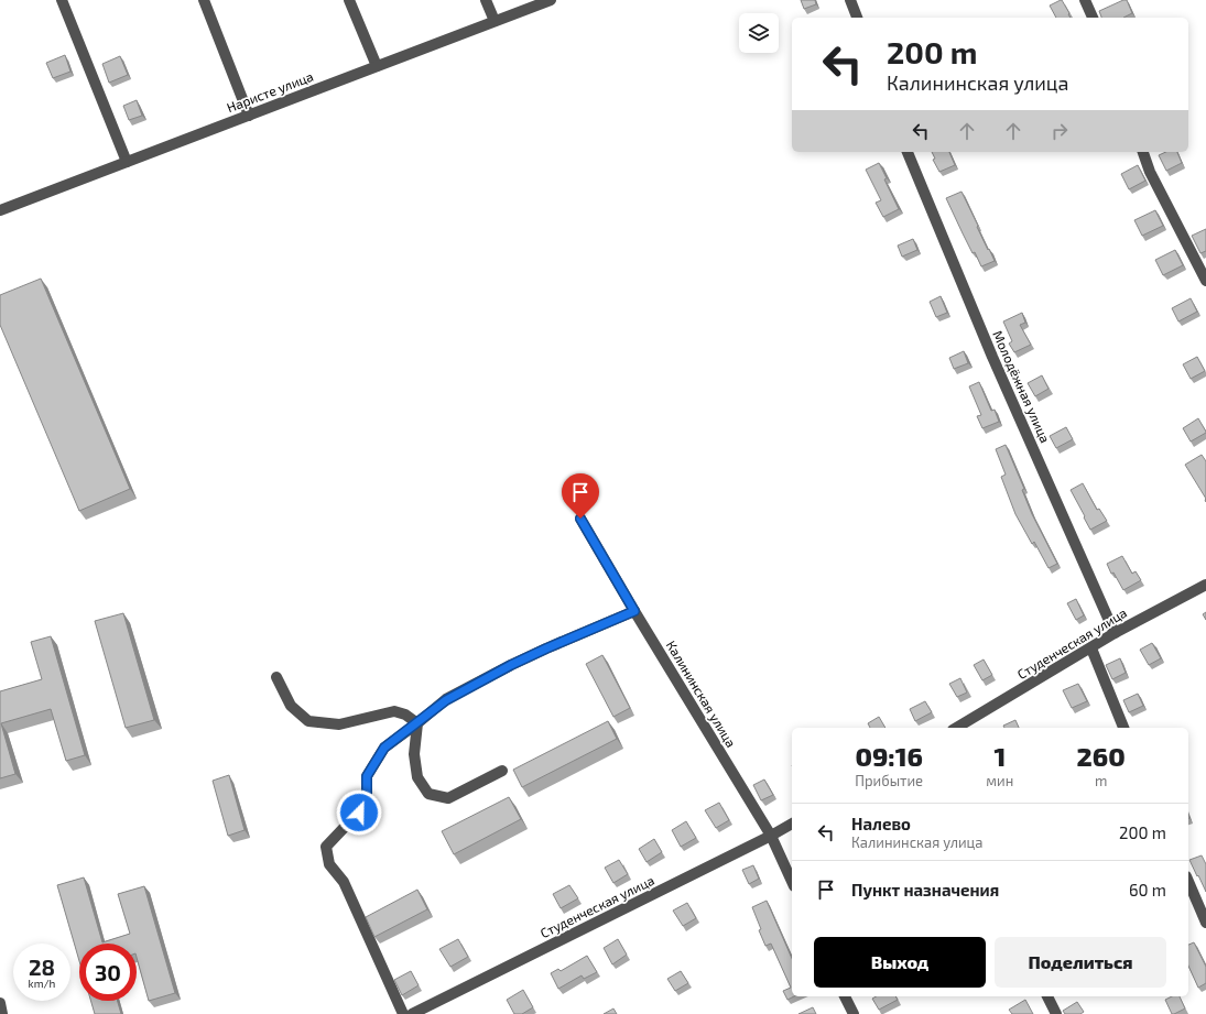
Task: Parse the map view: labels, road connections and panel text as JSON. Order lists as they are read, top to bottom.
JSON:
{
  "streets": {
    "street": [
      "Наристе улица",
      "Молодёжная улица",
      "Студенческая улица",
      "Калининская улица"
    ]
  },
  "crossings": [
    ["Молодёжная улица", "Студенческая улица"],
    ["Студенческая улица", "Калининская улица"]
  ],
  "page": {
    "turn": ["200 m", "Калининская улица"],
    "eta": [
      "09:16",
      "Прибытие",
      "1",
      "мин",
      "260",
      "m"
    ],
    "list": [
      {
        "name": "Налево",
        "note": "Калининская улица",
        "value": "200 m"
      },
      {
        "name": "Пункт назначения",
        "value": "60 m"
      }
    ],
    "buttons": ["Выход", "Поделиться"],
    "speed": "28 km/h",
    "limit": "30"
  }
}
